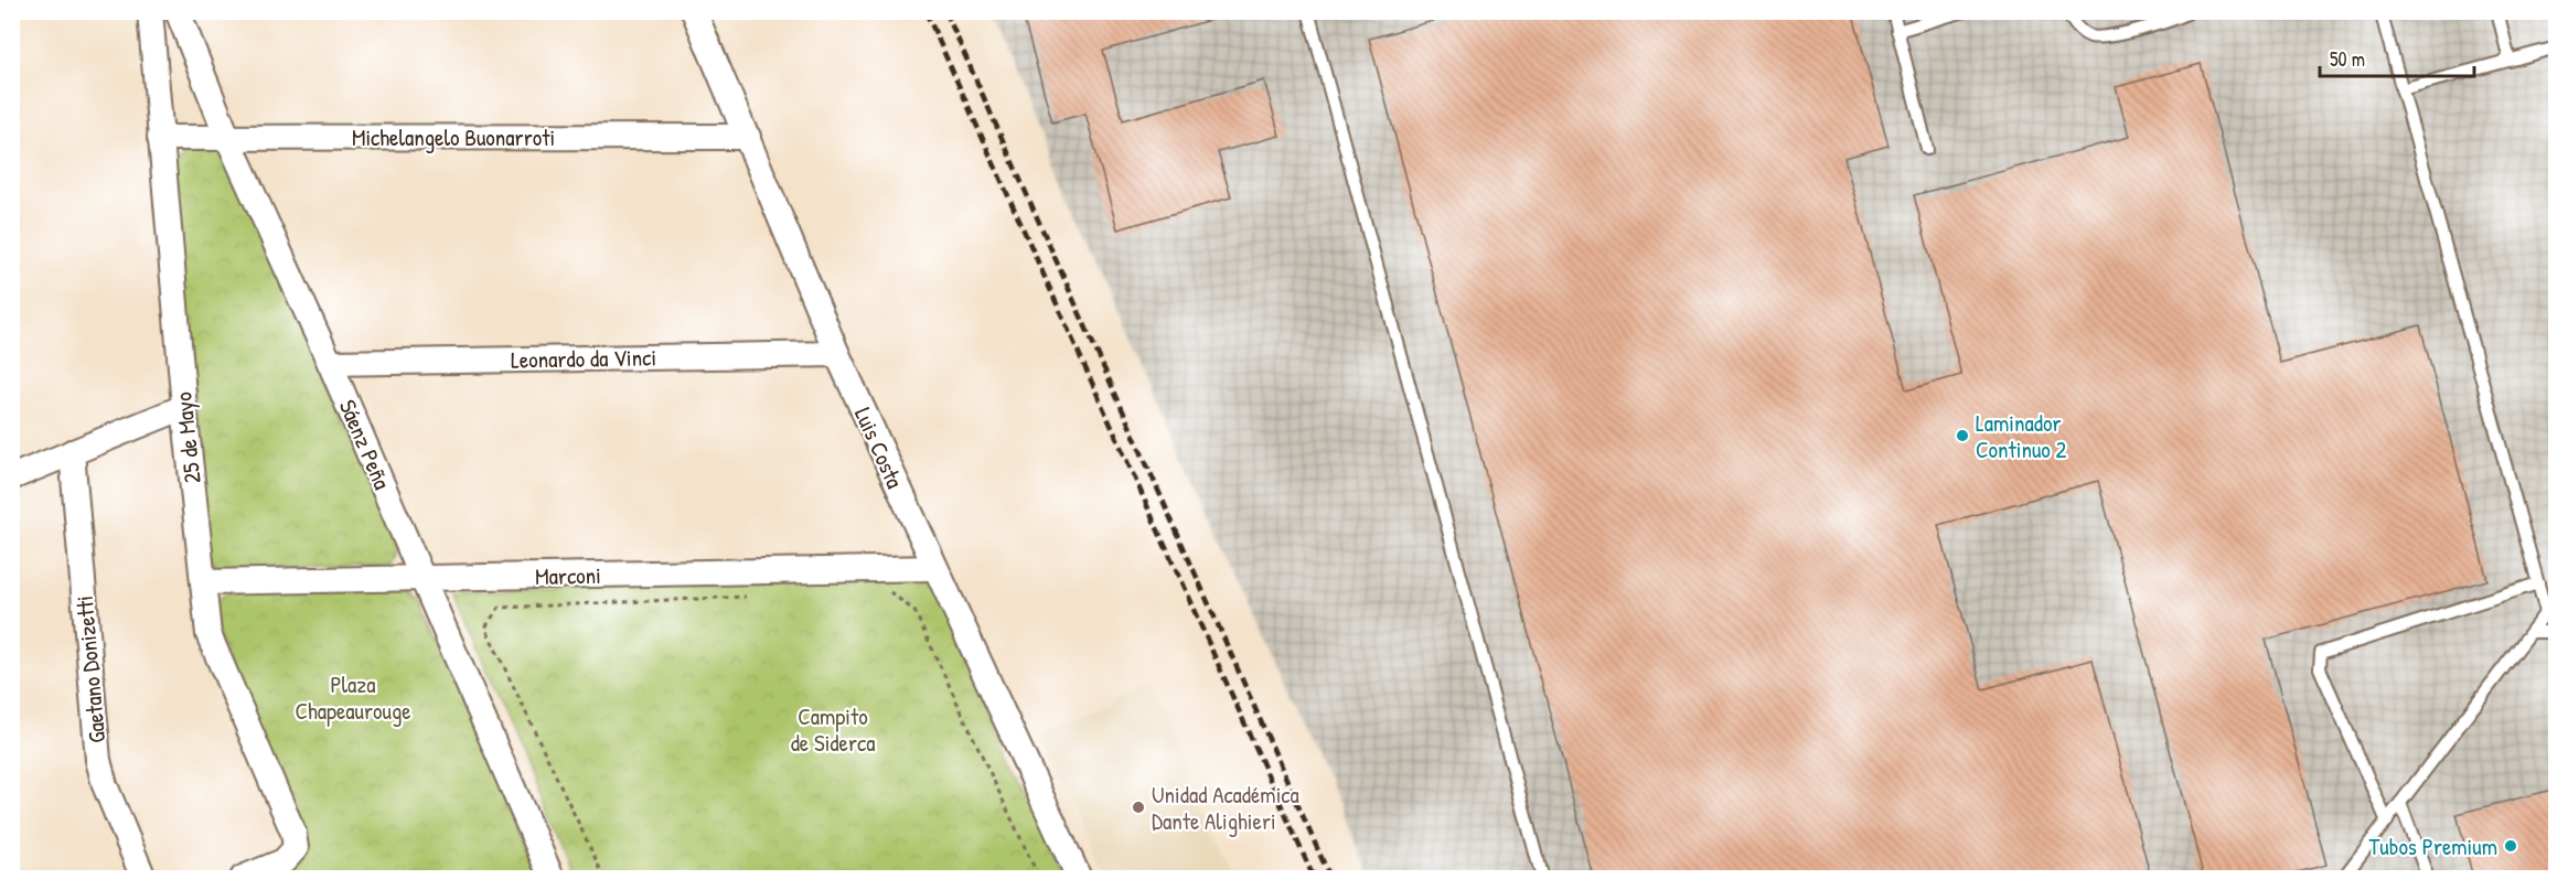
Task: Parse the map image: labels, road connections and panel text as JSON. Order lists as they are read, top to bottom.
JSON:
{
  "streets": {
    "street": [
      "Michelangelo Buonarroti",
      "Leonardo da Vinci",
      "25 de Mayo",
      "Sáenz Peña",
      "Luis Costa",
      "Marconi",
      "Gaetano Donizetti"
    ]
  },
  "crossings": [
    ["Michelangelo Buonarroti", "25 de Mayo"],
    ["Michelangelo Buonarroti", "Sáenz Peña"],
    ["Michelangelo Buonarroti", "Luis Costa"],
    ["Leonardo da Vinci", "Sáenz Peña"],
    ["Leonardo da Vinci", "Luis Costa"],
    ["25 de Mayo", "Marconi"],
    ["Sáenz Peña", "Marconi"],
    ["Luis Costa", "Marconi"]
  ],
  "parks": ["Plaza Chapeaurouge", "Campito de Siderca"],
  "places": ["Laminador Continuo 2", "Unidad Académica Dante Alighieri", "Tubos Premium"],
  "scale_bar": "50 m"
}
